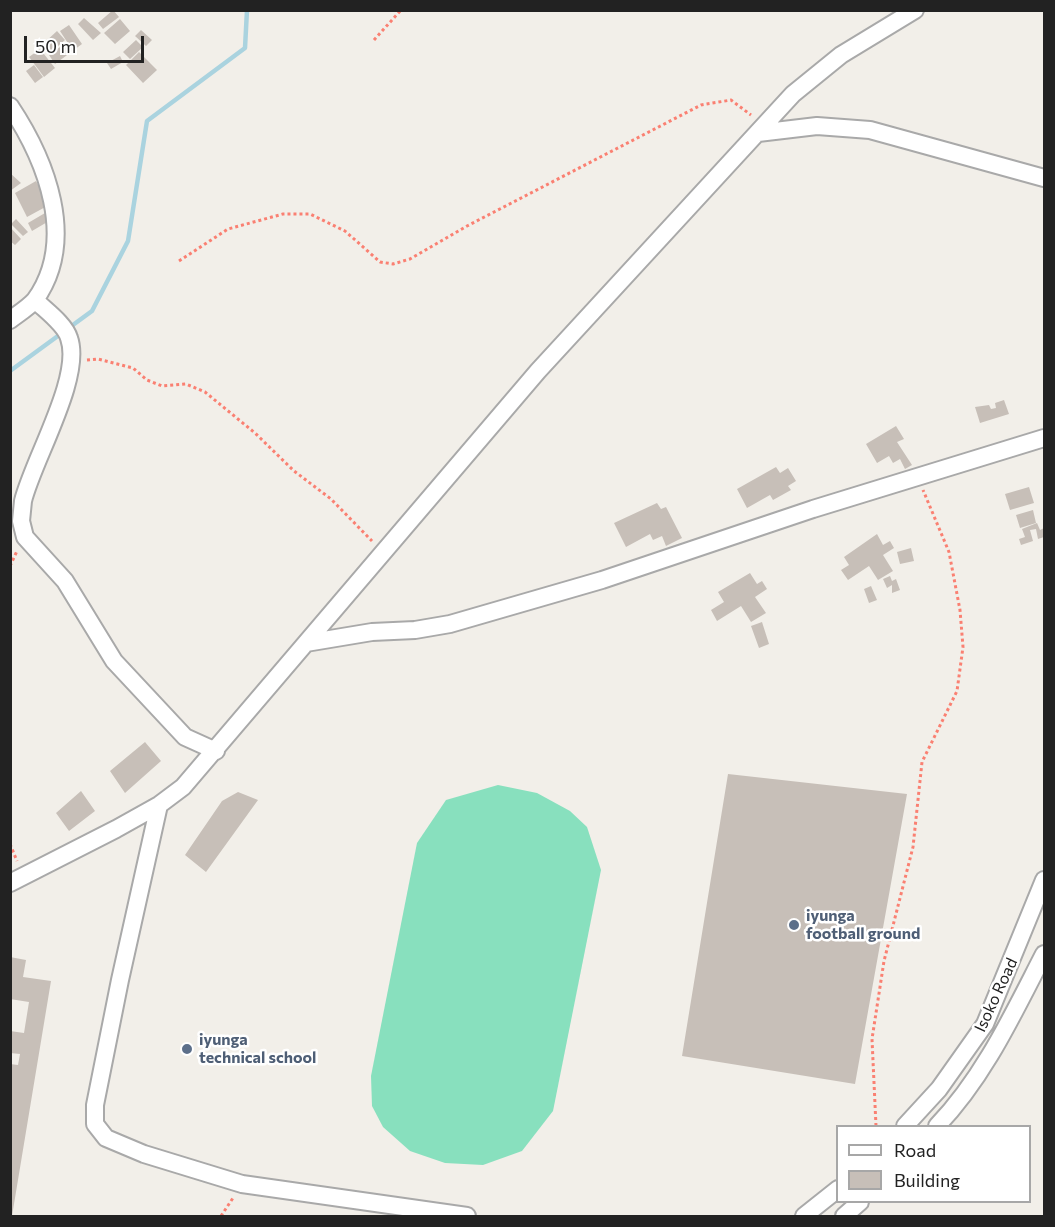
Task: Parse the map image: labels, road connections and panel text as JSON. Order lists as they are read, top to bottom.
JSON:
{
  "streets": {
    "street": ["Isoko Road"]
  },
  "places": ["iyunga football ground", "iyunga technical school"],
  "legend": ["Road", "Building"],
  "scale_bar": "50 m"
}
